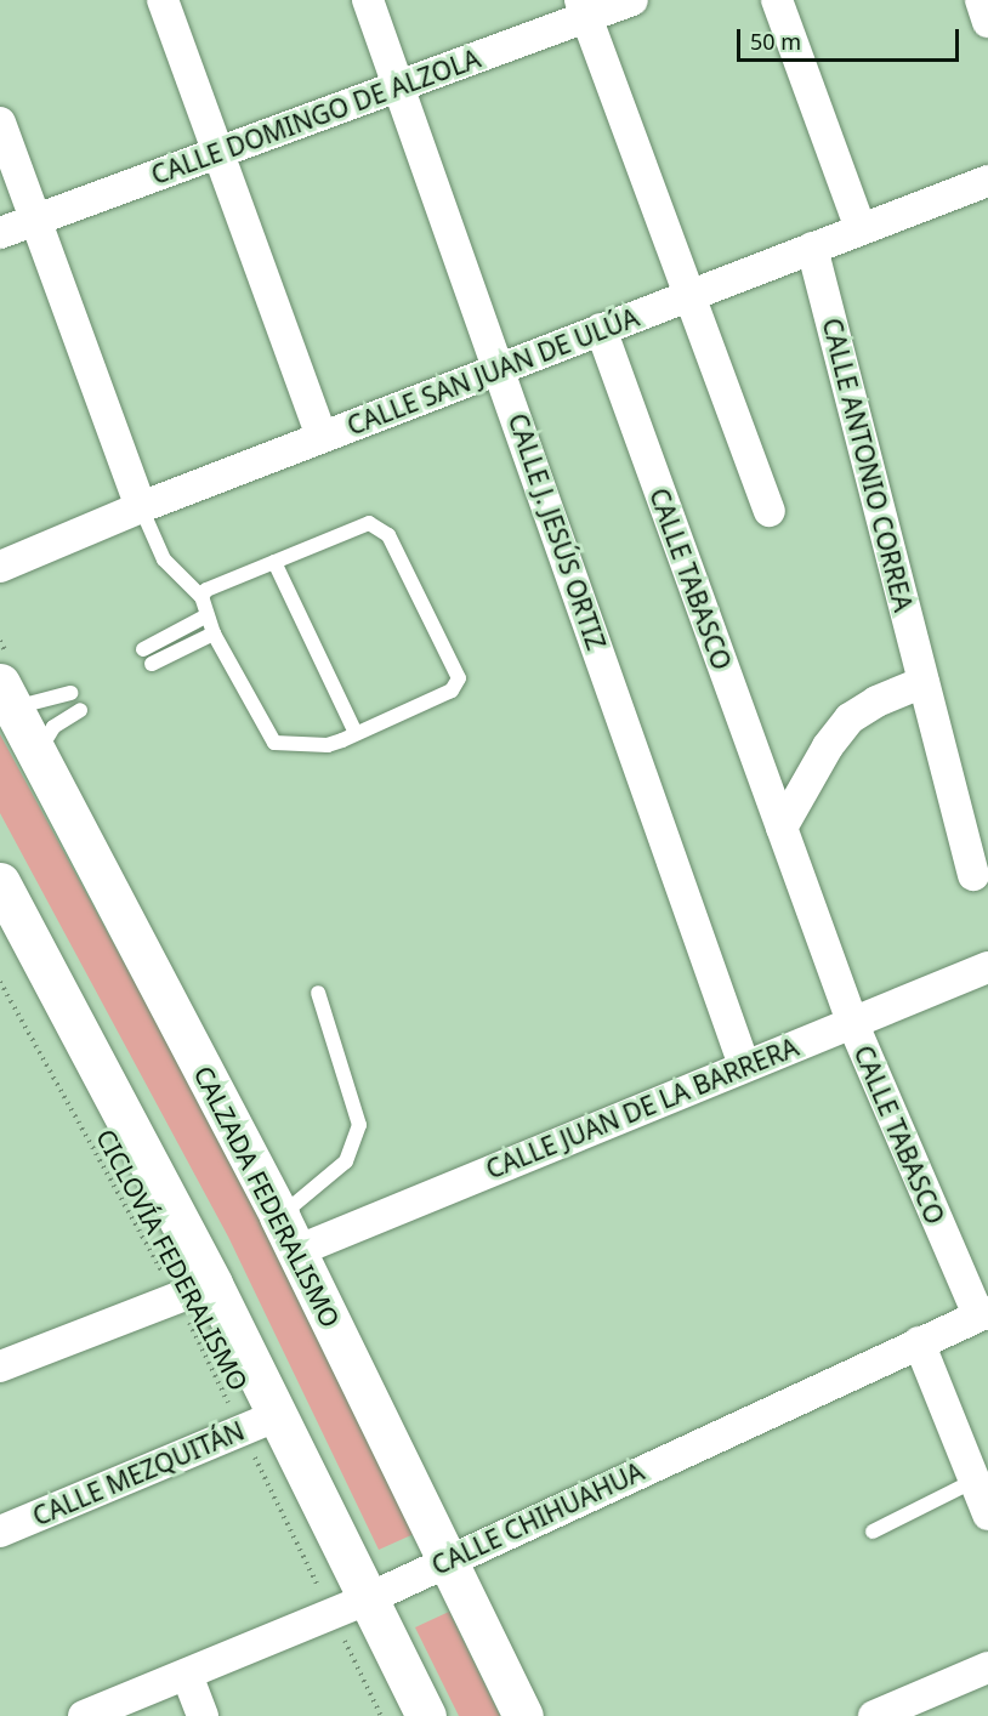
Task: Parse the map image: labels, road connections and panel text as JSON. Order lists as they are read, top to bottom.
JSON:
{
  "streets": {
    "main road": ["CALZADA FEDERALISMO"],
    "street": [
      "CALLE DOMINGO DE ALZOLA",
      "CALLE SAN JUAN DE ULÚA",
      "CALLE ANTONIO CORREA",
      "CALLE J. JESÚS ORTIZ",
      "CALLE TABASCO",
      "CALLE JUAN DE LA BARRERA",
      "CALLE MEZQUITÁN",
      "CALLE CHIHUAHUA"
    ],
    "path": ["CICLOVÍA FEDERALISMO"]
  },
  "crossings": [
    ["CALLE DOMINGO DE ALZOLA", "CALLE J. JESÚS ORTIZ"],
    ["CALLE SAN JUAN DE ULÚA", "CALLE ANTONIO CORREA"],
    ["CALLE SAN JUAN DE ULÚA", "CALLE J. JESÚS ORTIZ"],
    ["CALLE SAN JUAN DE ULÚA", "CALLE TABASCO"],
    ["CALLE J. JESÚS ORTIZ", "CALLE JUAN DE LA BARRERA"],
    ["CALLE TABASCO", "CALLE JUAN DE LA BARRERA"],
    ["CALLE TABASCO", "CALLE CHIHUAHUA"],
    ["CALLE JUAN DE LA BARRERA", "CALZADA FEDERALISMO"],
    ["CALZADA FEDERALISMO", "CALLE CHIHUAHUA"],
    ["CICLOVÍA FEDERALISMO", "CALLE MEZQUITÁN"],
    ["CICLOVÍA FEDERALISMO", "CALLE CHIHUAHUA"]
  ],
  "scale_bar": "50 m"
}
